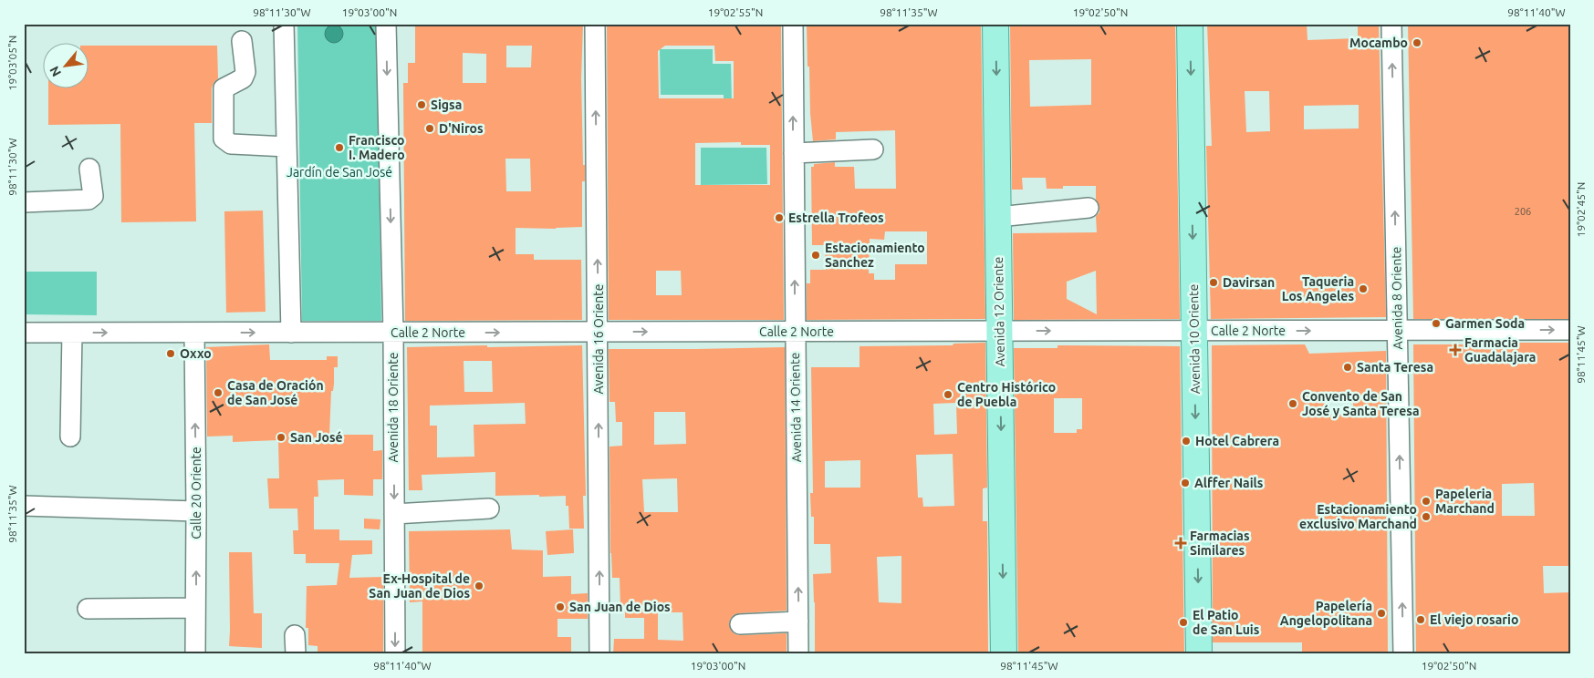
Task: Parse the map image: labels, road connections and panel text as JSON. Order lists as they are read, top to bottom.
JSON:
{
  "streets": {
    "main road": ["Avenida 12 Oriente", "Avenida 10 Oriente"],
    "street": [
      "Avenida 8 Oriente",
      "Calle 2 Norte",
      "Avenida 16 Oriente",
      "Avenida 18 Oriente",
      "Avenida 14 Oriente",
      "Calle 20 Oriente"
    ]
  },
  "crossings": [
    ["Avenida 8 Oriente", "Calle 2 Norte"],
    ["Avenida 12 Oriente", "Calle 2 Norte"],
    ["Calle 2 Norte", "Avenida 16 Oriente"],
    ["Calle 2 Norte", "Avenida 10 Oriente"],
    ["Calle 2 Norte", "Avenida 18 Oriente"],
    ["Calle 2 Norte", "Avenida 14 Oriente"],
    ["Calle 2 Norte", "Calle 20 Oriente"]
  ],
  "one_way": [
    "Avenida 8 Oriente",
    "Avenida 12 Oriente",
    "Calle 2 Norte",
    "Avenida 16 Oriente",
    "Avenida 10 Oriente",
    "Avenida 14 Oriente"
  ],
  "parks": ["Jardín de San José"],
  "places": {
    "other": [
      "Mocambo",
      "Sigsa",
      "D'Niros",
      "Francisco I. Madero",
      "Estrella Trofeos",
      "Estacionamiento Sanchez",
      "Davirsan",
      "Taqueria Los Angeles",
      "Garmen Soda",
      "Oxxo",
      "Santa Teresa",
      "Casa de Oración de San José",
      "Centro Histórico de Puebla",
      "Convento de San José y Santa Teresa",
      "San José",
      "Hotel Cabrera",
      "Alffer Nails",
      "Papeleria Marchand",
      "Estacionamiento exclusivo Marchand",
      "Ex-Hospital de San Juan de Dios",
      "San Juan de Dios",
      "Papelería Angelopolitana",
      "El viejo rosario",
      "El Patio de San Luis"
    ],
    "health": ["Farmacia Guadalajara", "Farmacias Similares"]
  },
  "house_numbers": ["206"],
  "north": "bottom left",
  "coordinates": [
    "98°11'30\"W",
    "19°03'00\"N",
    "19°02'55\"N",
    "98°11'35\"W",
    "19°02'50\"N",
    "98°11'40\"W",
    "19°03'05\"N",
    "19°02'45\"N",
    "98°11'45\"W"
  ]
}
